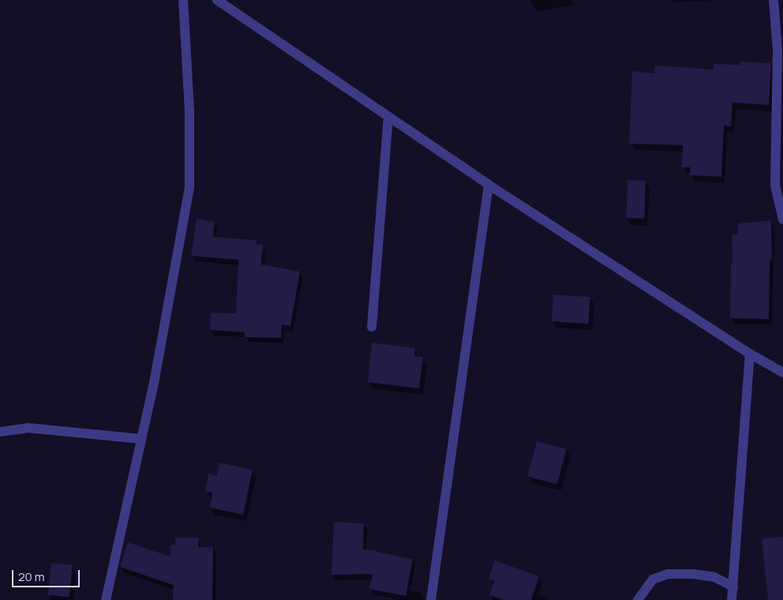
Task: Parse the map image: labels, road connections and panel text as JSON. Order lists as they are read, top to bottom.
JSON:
{
  "scale_bar": "20 m"
}
